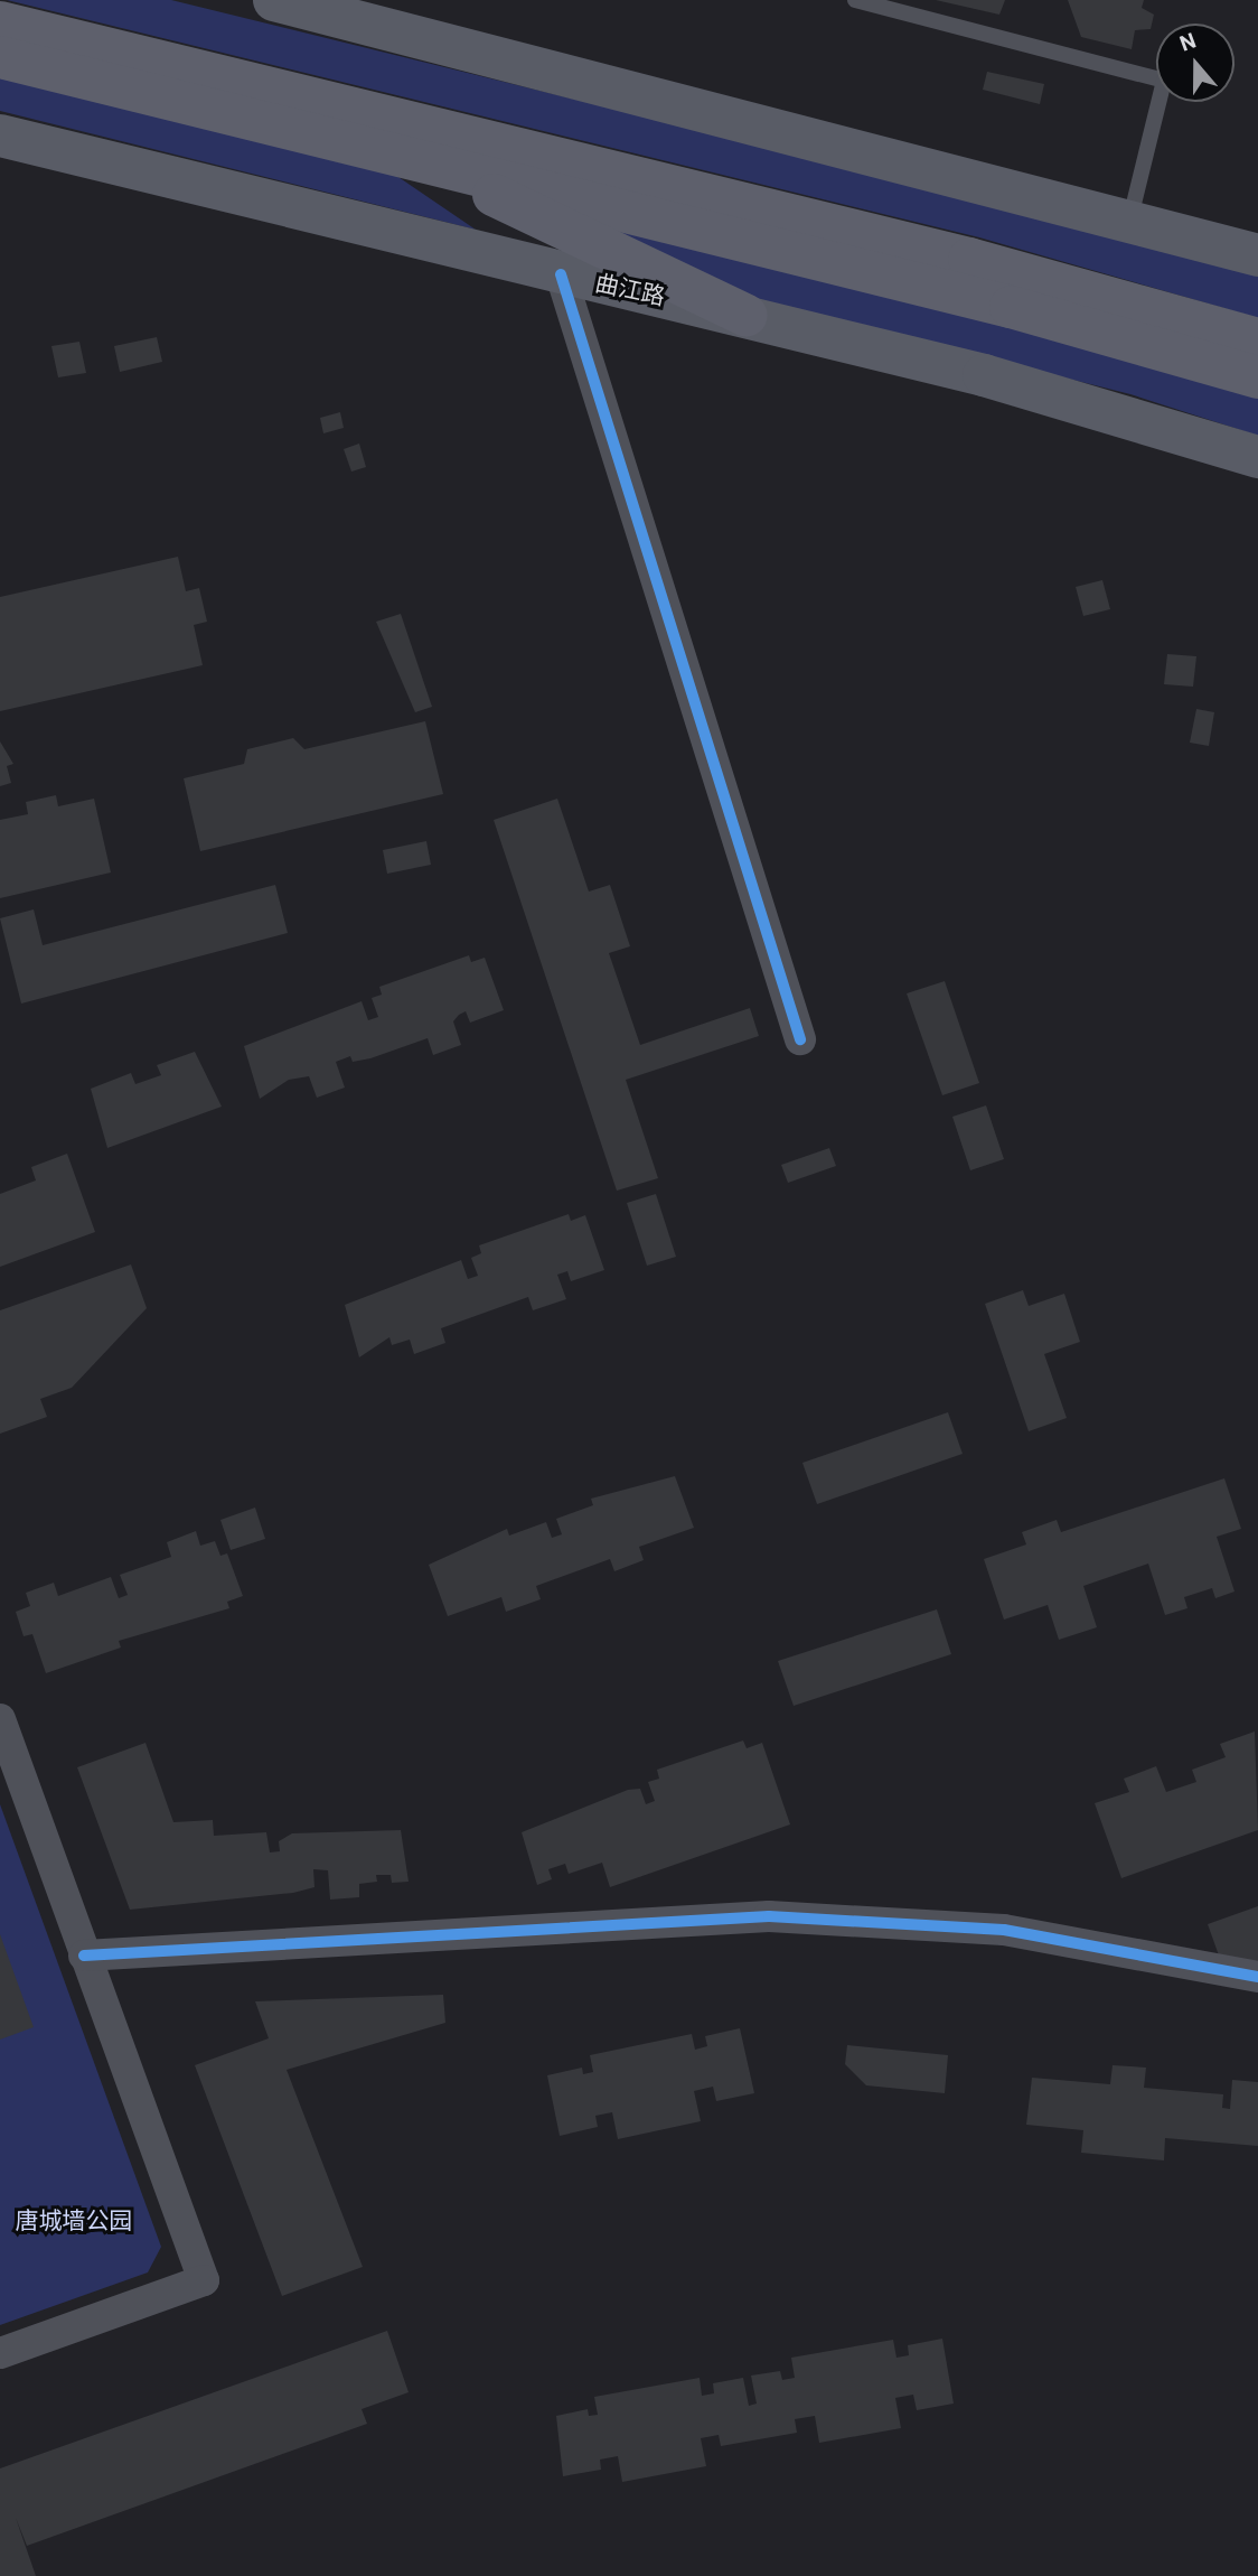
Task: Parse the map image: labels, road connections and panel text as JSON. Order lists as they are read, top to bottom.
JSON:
{
  "streets": {
    "main road": ["曲江路"]
  },
  "parks": ["唐城墙公园"],
  "north": "top"
}
